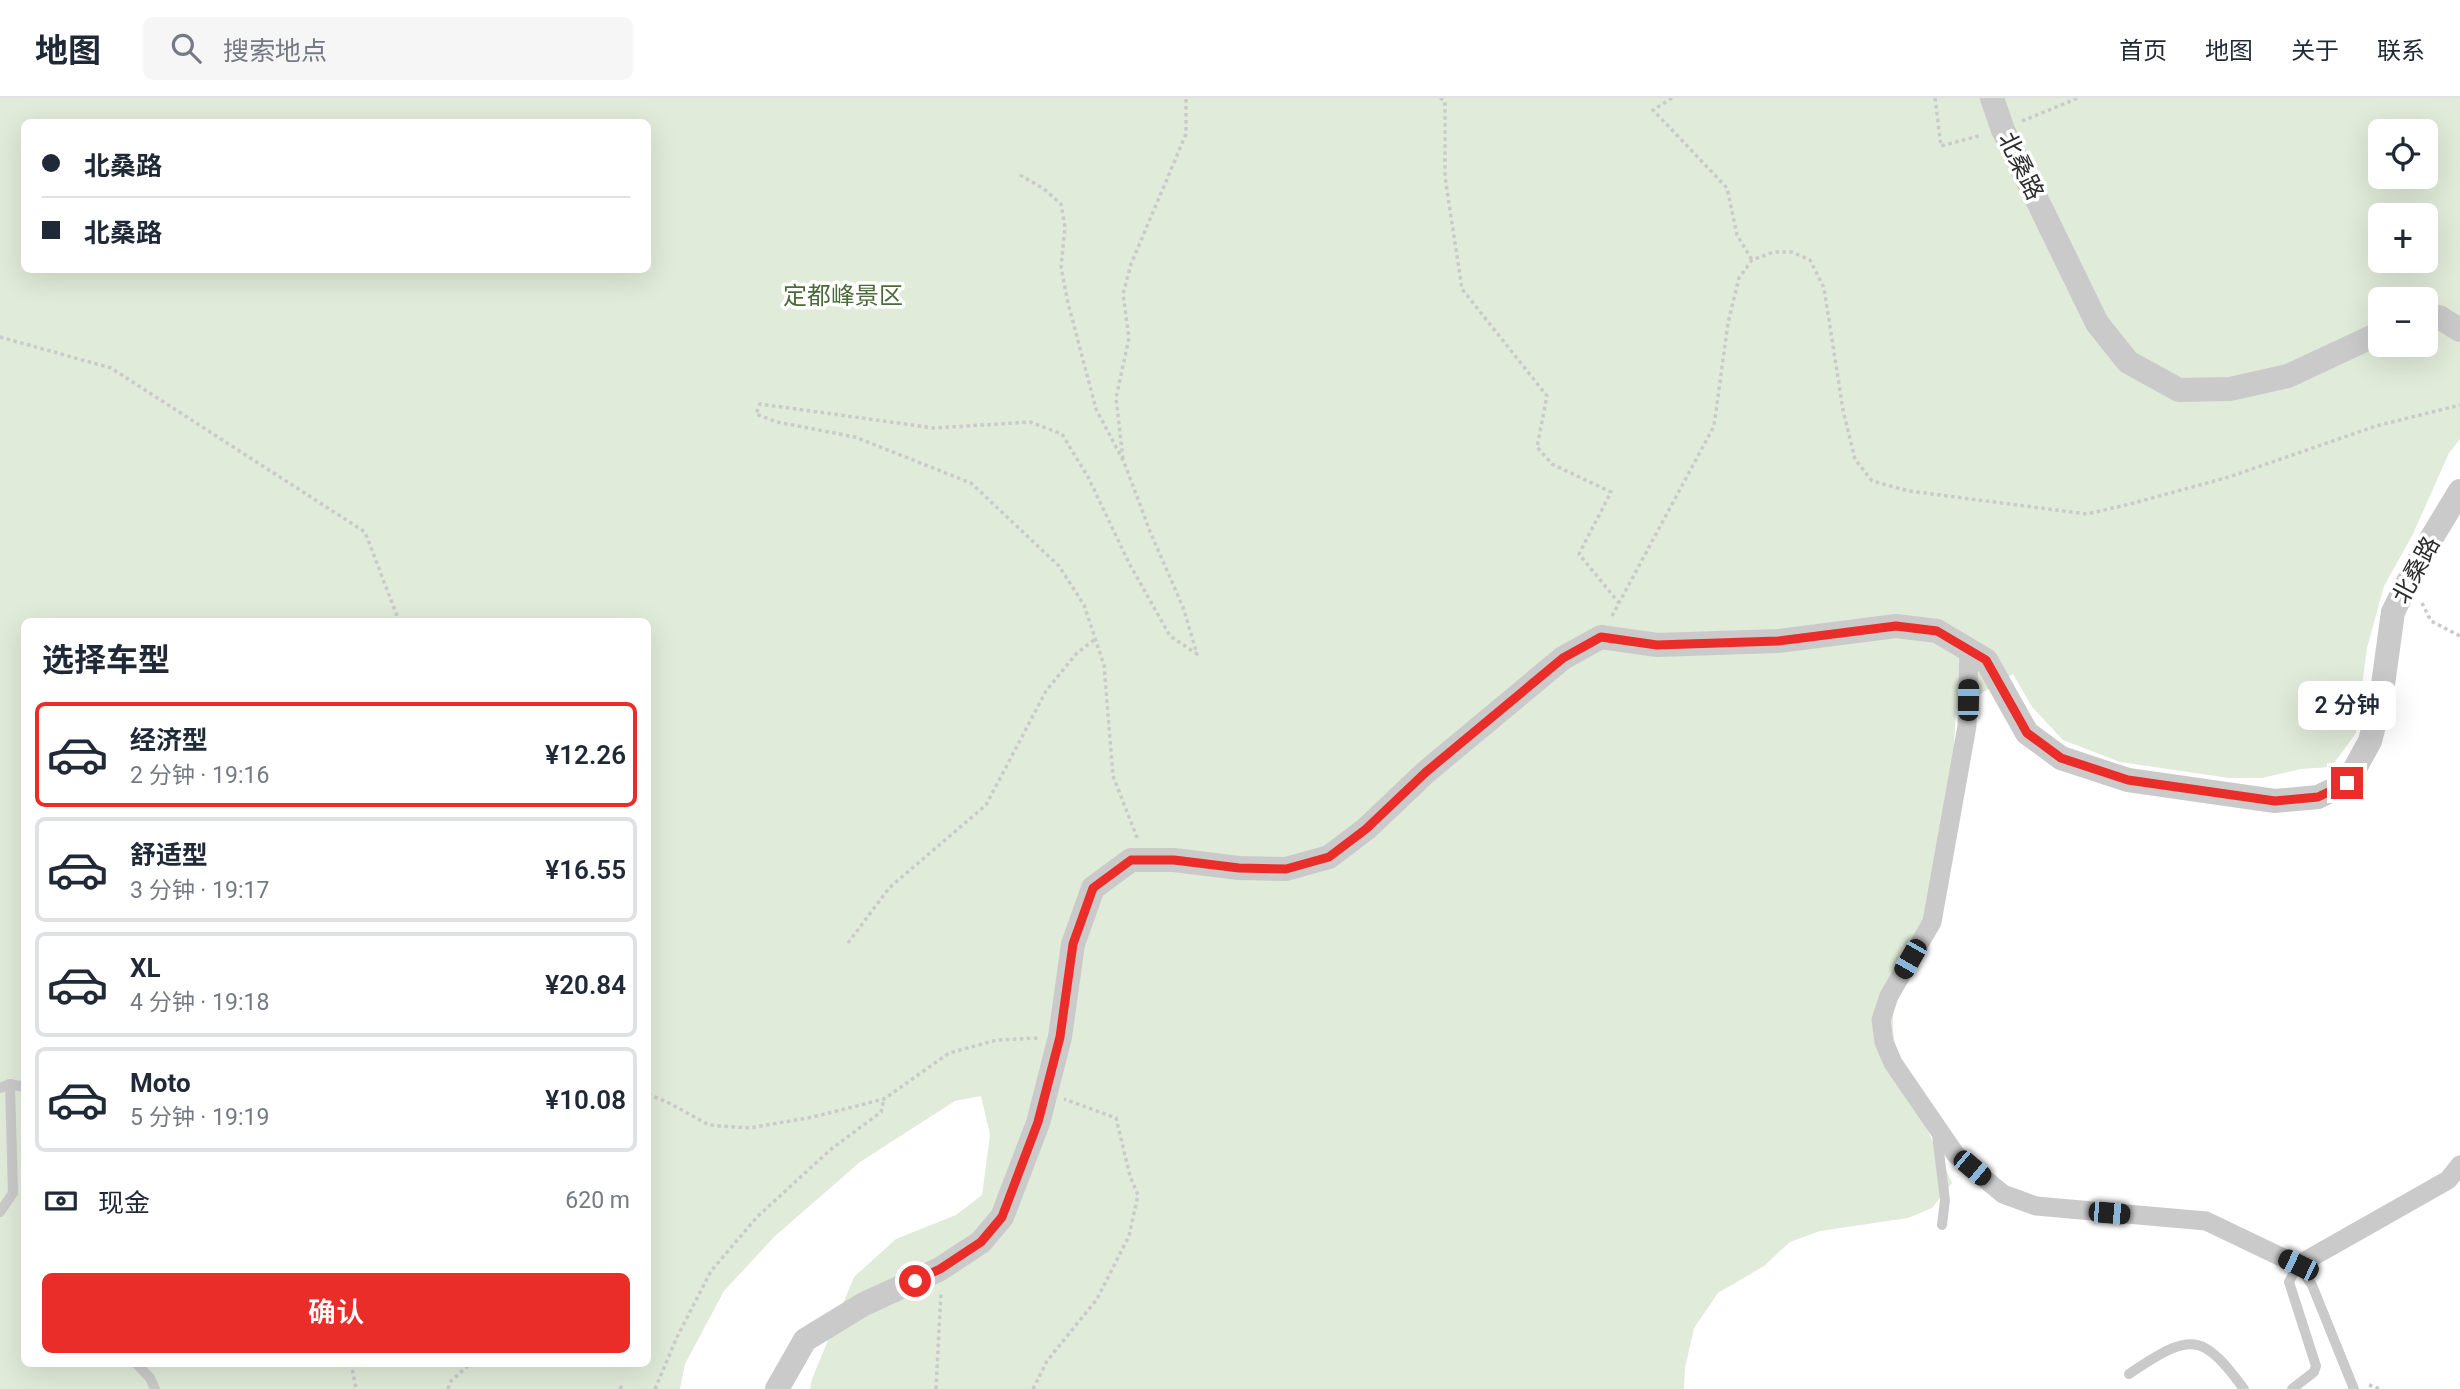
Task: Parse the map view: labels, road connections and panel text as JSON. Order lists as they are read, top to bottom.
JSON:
{
  "streets": {
    "street": ["北桑路"]
  },
  "parks": ["定都峰景区"],
  "page": {
    "header": "地图",
    "search": "搜索地点",
    "nav": [
      "首页",
      "地图",
      "关于",
      "联系"
    ],
    "map_buttons": ["+", "−"],
    "banner": ["北桑路", "北桑路"],
    "heading": "选择车型",
    "bubble": "2 分钟",
    "list": [
      {
        "name": "经济型",
        "note": "2 分钟 · 19:16",
        "value": "¥12.26"
      },
      {
        "name": "舒适型",
        "note": "3 分钟 · 19:17",
        "value": "¥16.55"
      },
      {
        "name": "XL",
        "note": "4 分钟 · 19:18",
        "value": "¥20.84"
      },
      {
        "name": "Moto",
        "note": "5 分钟 · 19:19",
        "value": "¥10.08"
      }
    ],
    "pay": ["现金", "620 m"],
    "buttons": "确认"
  }
}
